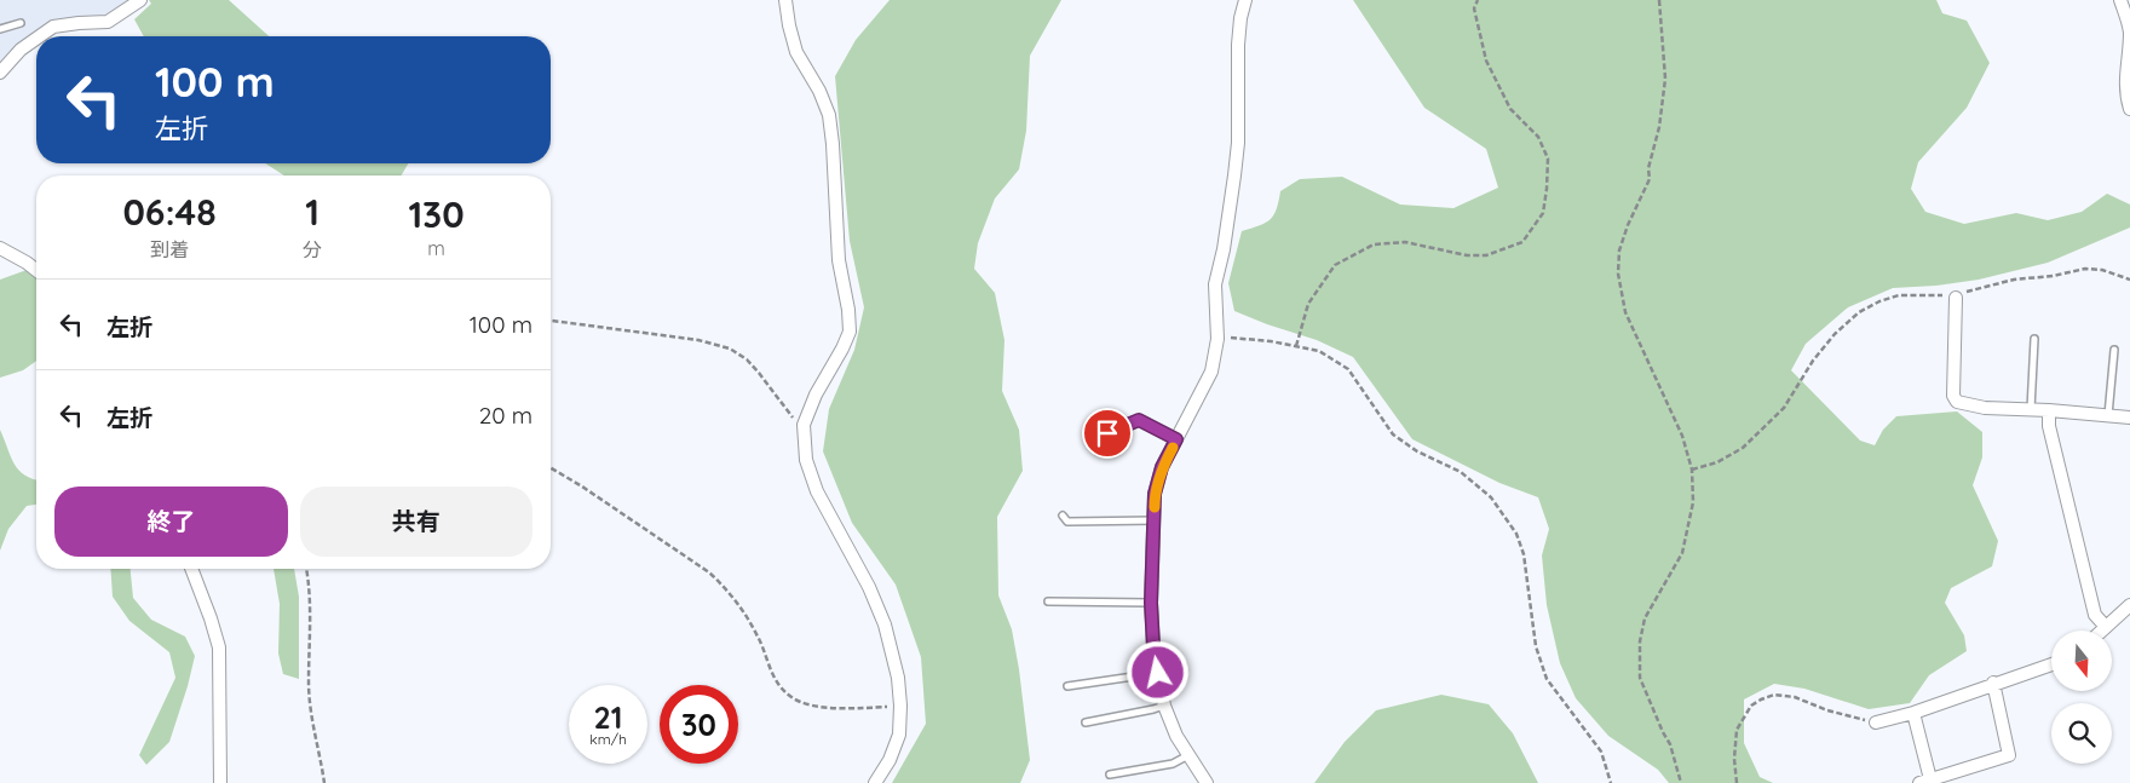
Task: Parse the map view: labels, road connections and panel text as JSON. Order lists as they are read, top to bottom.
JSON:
{
  "north": "bottom",
  "page": {
    "turn": ["100 m", "左折"],
    "eta": [
      "06:48",
      "到着",
      "1",
      "分",
      "130",
      "m"
    ],
    "list": [
      {
        "name": "左折",
        "value": "100 m"
      },
      {
        "name": "左折",
        "value": "20 m"
      }
    ],
    "buttons": ["終了", "共有"],
    "speed": "21 km/h",
    "limit": "30"
  }
}
